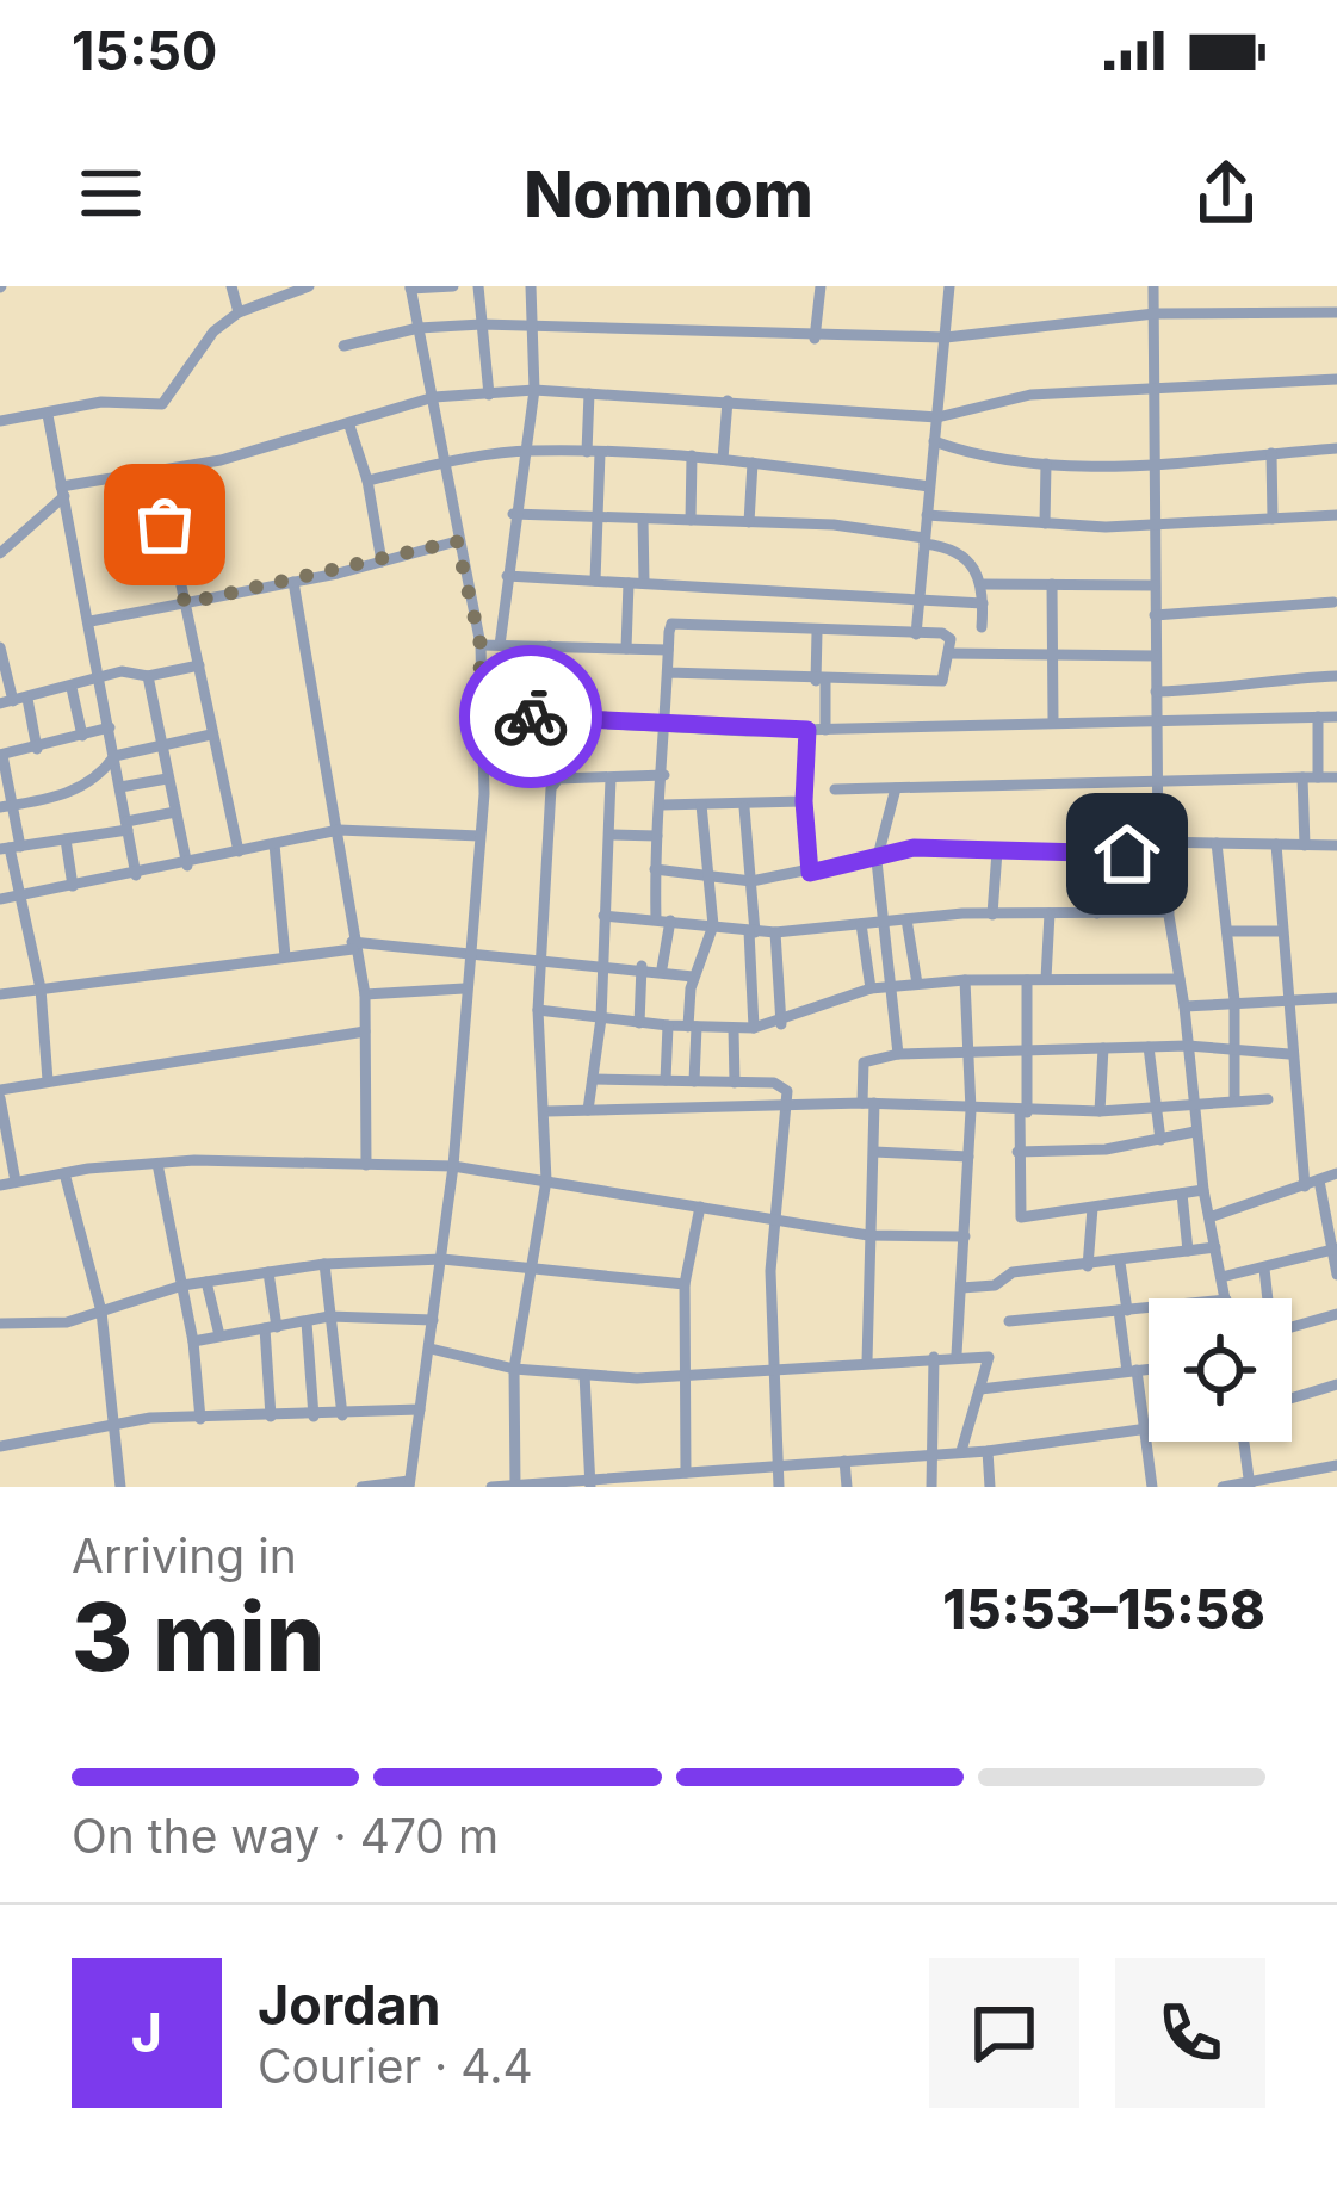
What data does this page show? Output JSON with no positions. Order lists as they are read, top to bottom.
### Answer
{
  "page": {
    "status": "15:50",
    "header": "Nomnom",
    "heading": ["3 min", "Arriving in", "15:53–15:58"],
    "panel": ["Jordan", "Courier · 4.4"],
    "bar": "On the way · 470 m",
    "round": "J"
  }
}
